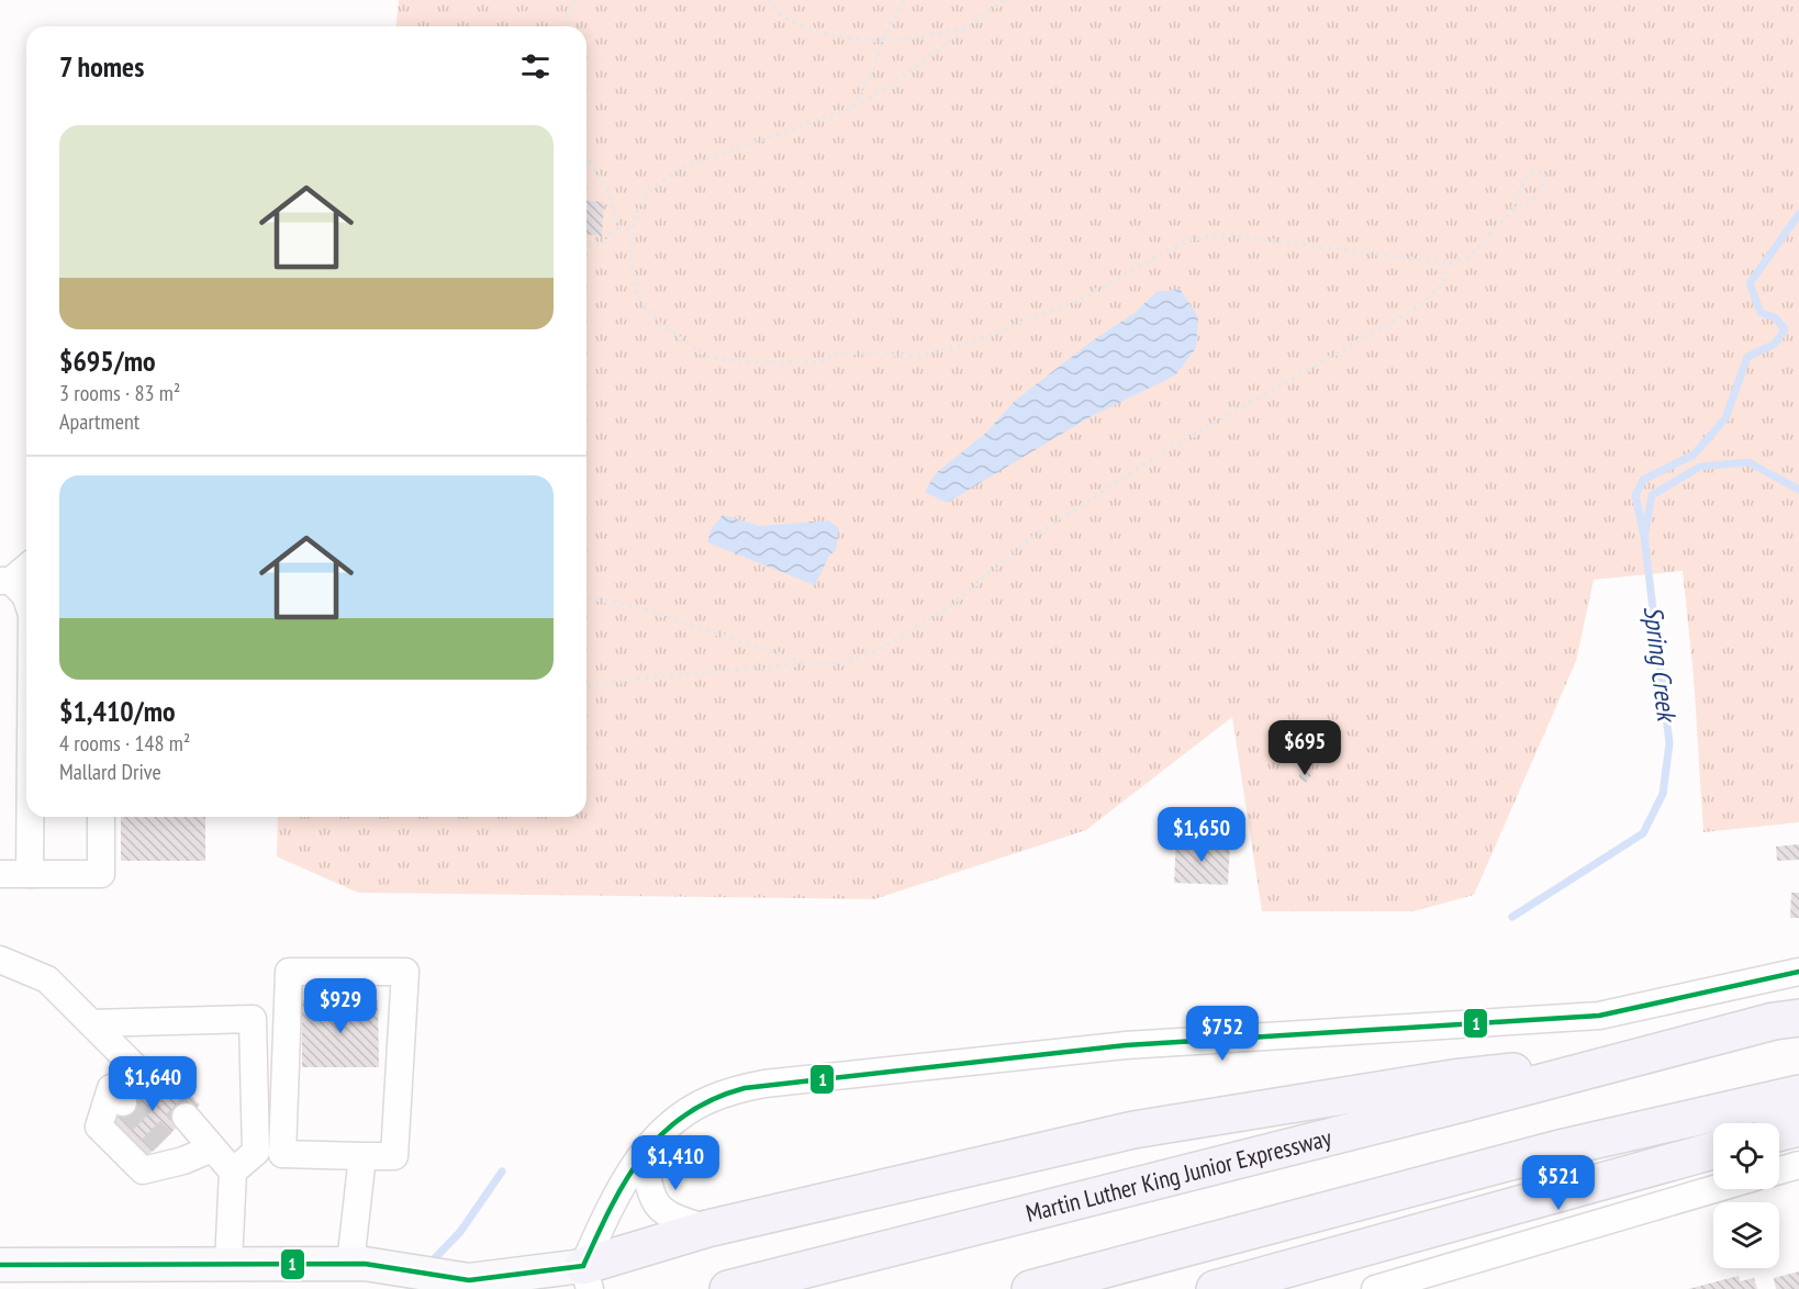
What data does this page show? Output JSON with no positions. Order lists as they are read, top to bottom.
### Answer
{
  "streets": {
    "highway": ["Martin Luther King Junior Expressway"]
  },
  "water": ["Spring Creek"],
  "lines": ["transit line 1"],
  "page": {
    "heading": "7 homes",
    "list": [
      {
        "name": "$695/mo",
        "note": "3 rooms · 83 m² · Apartment"
      },
      {
        "name": "$1,410/mo",
        "note": "4 rooms · 148 m² · Mallard Drive"
      }
    ],
    "price": [
      "$695",
      "$1,650",
      "$929",
      "$752",
      "$1,640",
      "$1,410",
      "$521"
    ]
  }
}
